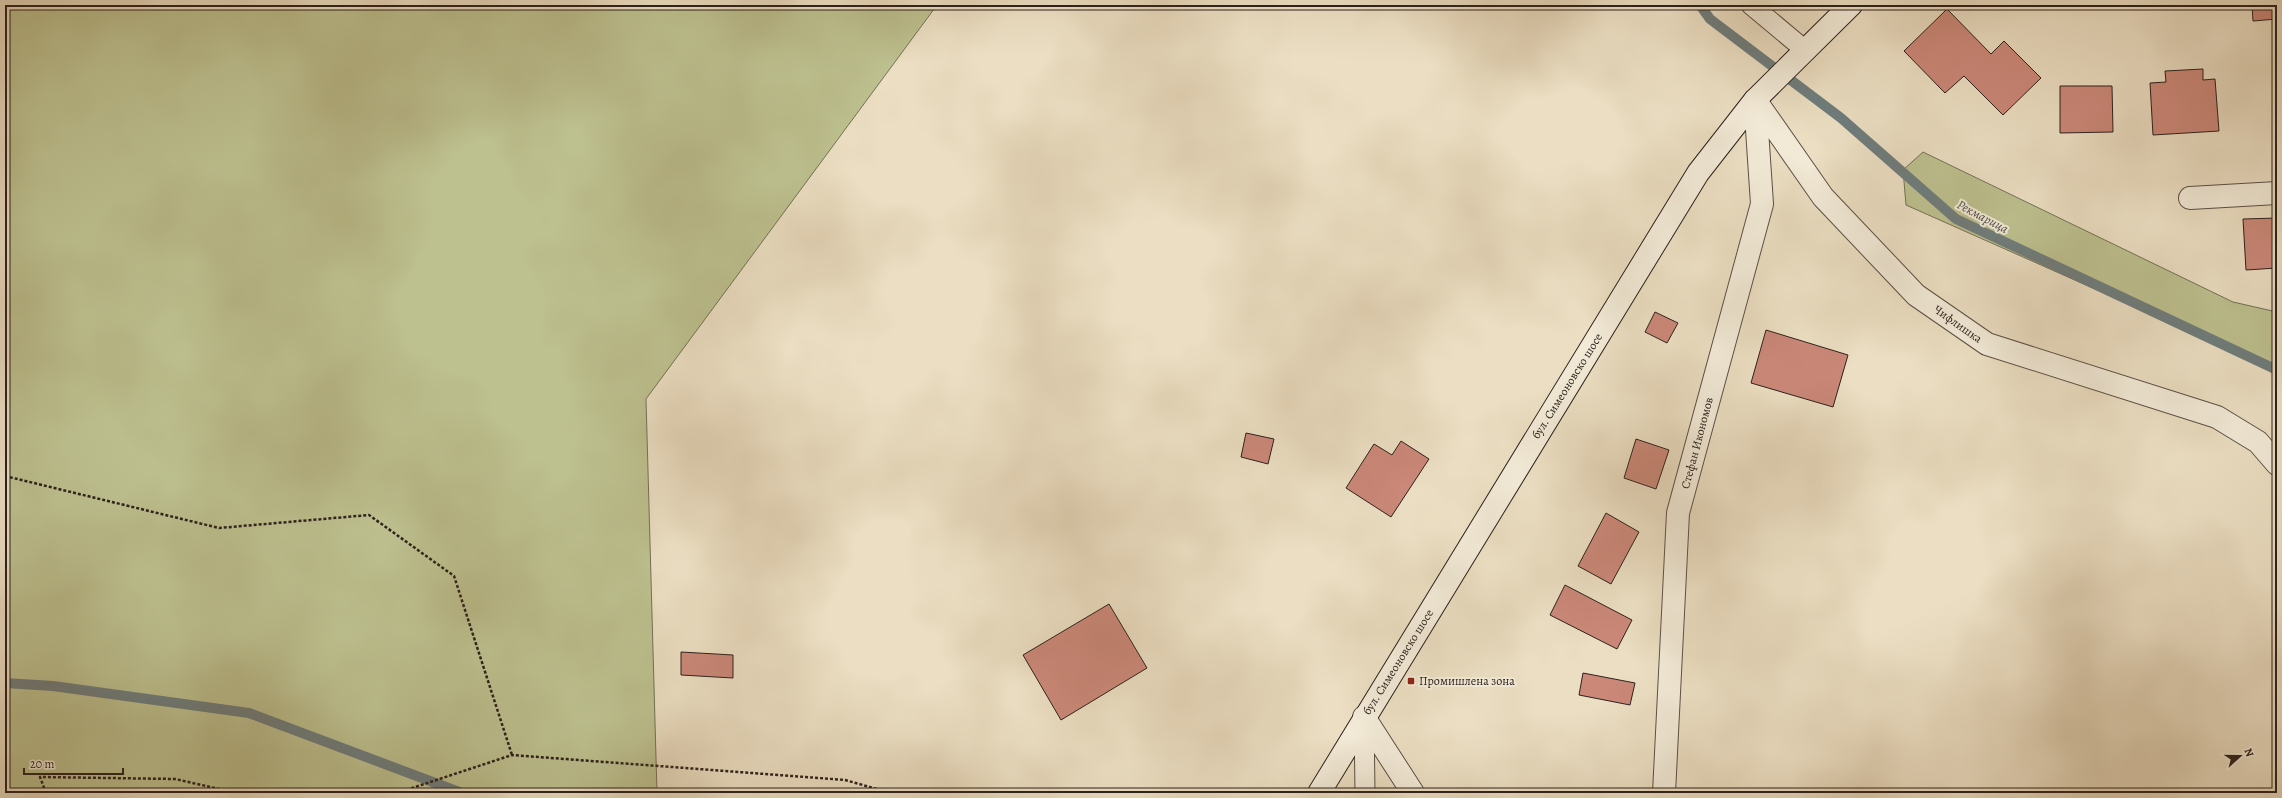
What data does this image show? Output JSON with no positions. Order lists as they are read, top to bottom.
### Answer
{
  "streets": {
    "street": ["Чифлишка", "бул. Симеоновско шосе", "Стефан Икономов"]
  },
  "crossings": [
    ["Чифлишка", "бул. Симеоновско шосе"],
    ["Чифлишка", "Стефан Икономов"],
    ["бул. Симеоновско шосе", "Стефан Икономов"]
  ],
  "water": ["Рекмарица"],
  "places": {
    "transit": ["Промишлена зона"]
  },
  "scale_bar": "20 m",
  "north": "right"
}
